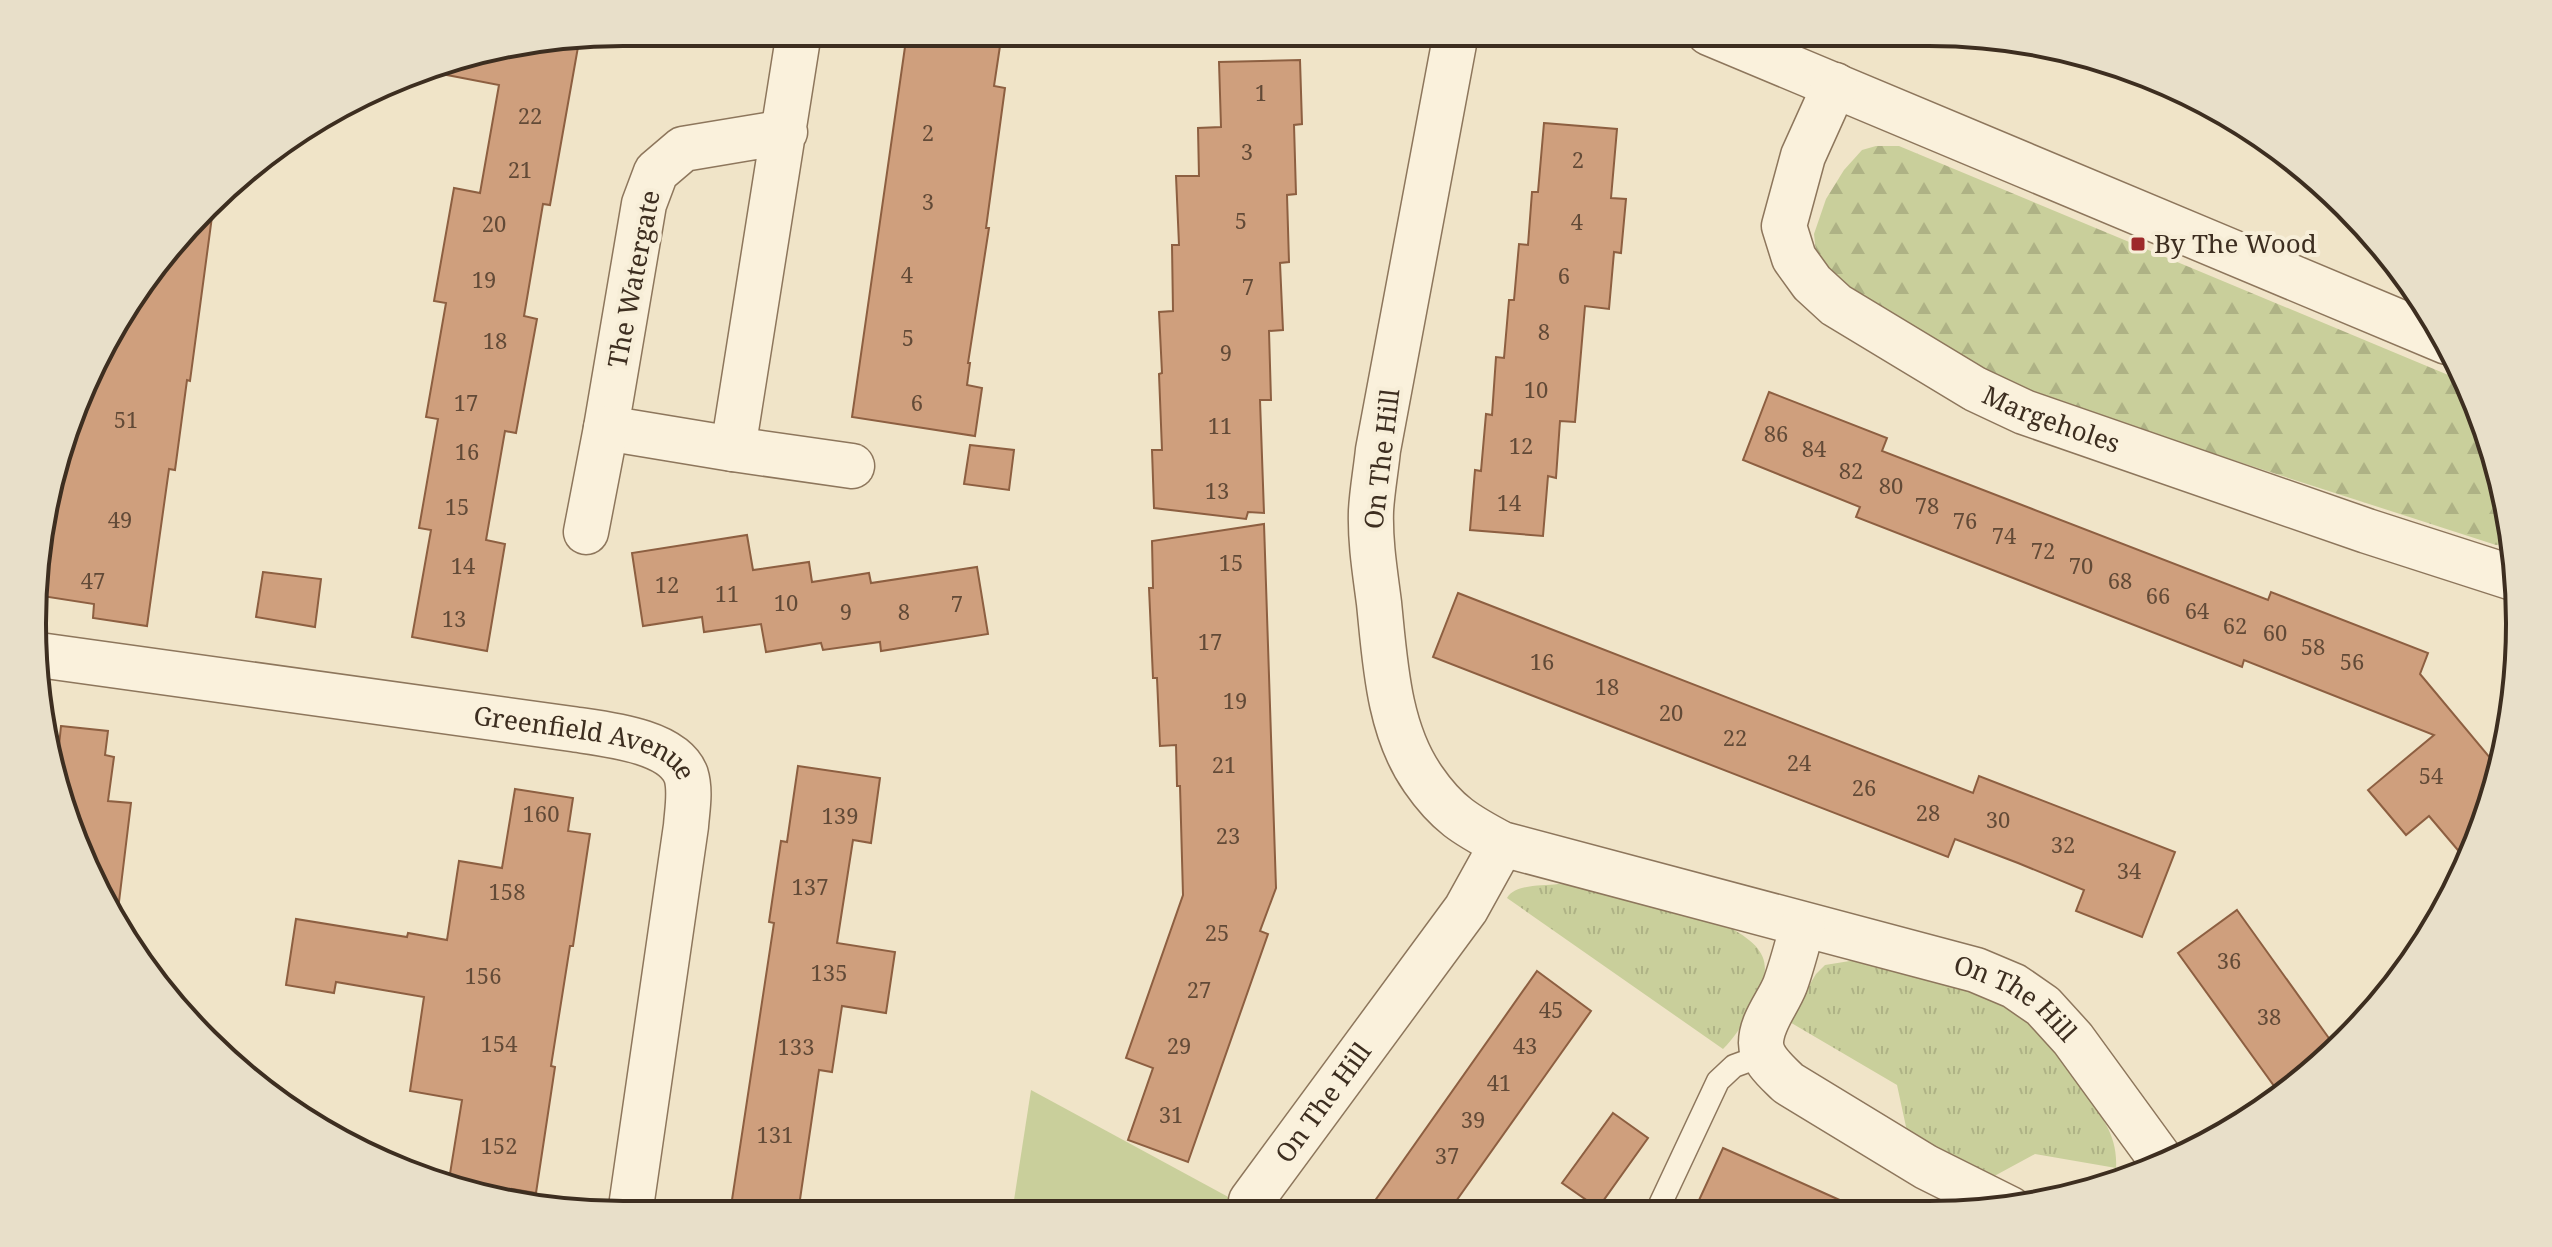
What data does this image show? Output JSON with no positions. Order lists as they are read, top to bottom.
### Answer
{
  "streets": {
    "street": [
      "The Watergate",
      "Margeholes",
      "On The Hill",
      "Greenfield Avenue"
    ]
  },
  "places": {
    "transit": ["By The Wood"]
  },
  "house_numbers": [
    "1",
    "22",
    "2",
    "3",
    "2",
    "21",
    "3",
    "5",
    "4",
    "20",
    "4",
    "6",
    "19",
    "7",
    "8",
    "5",
    "18",
    "9",
    "10",
    "17",
    "6",
    "51",
    "11",
    "86",
    "12",
    "84",
    "16",
    "82",
    "80",
    "13",
    "14",
    "78",
    "15",
    "49",
    "76",
    "74",
    "72",
    "15",
    "14",
    "70",
    "47",
    "68",
    "12",
    "11",
    "66",
    "10",
    "7",
    "64",
    "9",
    "8",
    "13",
    "62",
    "60",
    "17",
    "58",
    "16",
    "56",
    "18",
    "19",
    "20",
    "22",
    "24",
    "21",
    "54",
    "26",
    "28",
    "160",
    "139",
    "30",
    "23",
    "32",
    "34",
    "137",
    "158",
    "25",
    "36",
    "135",
    "156",
    "27",
    "45",
    "38",
    "154",
    "29",
    "43",
    "133",
    "41",
    "31",
    "39",
    "131",
    "152",
    "37"
  ]
}
